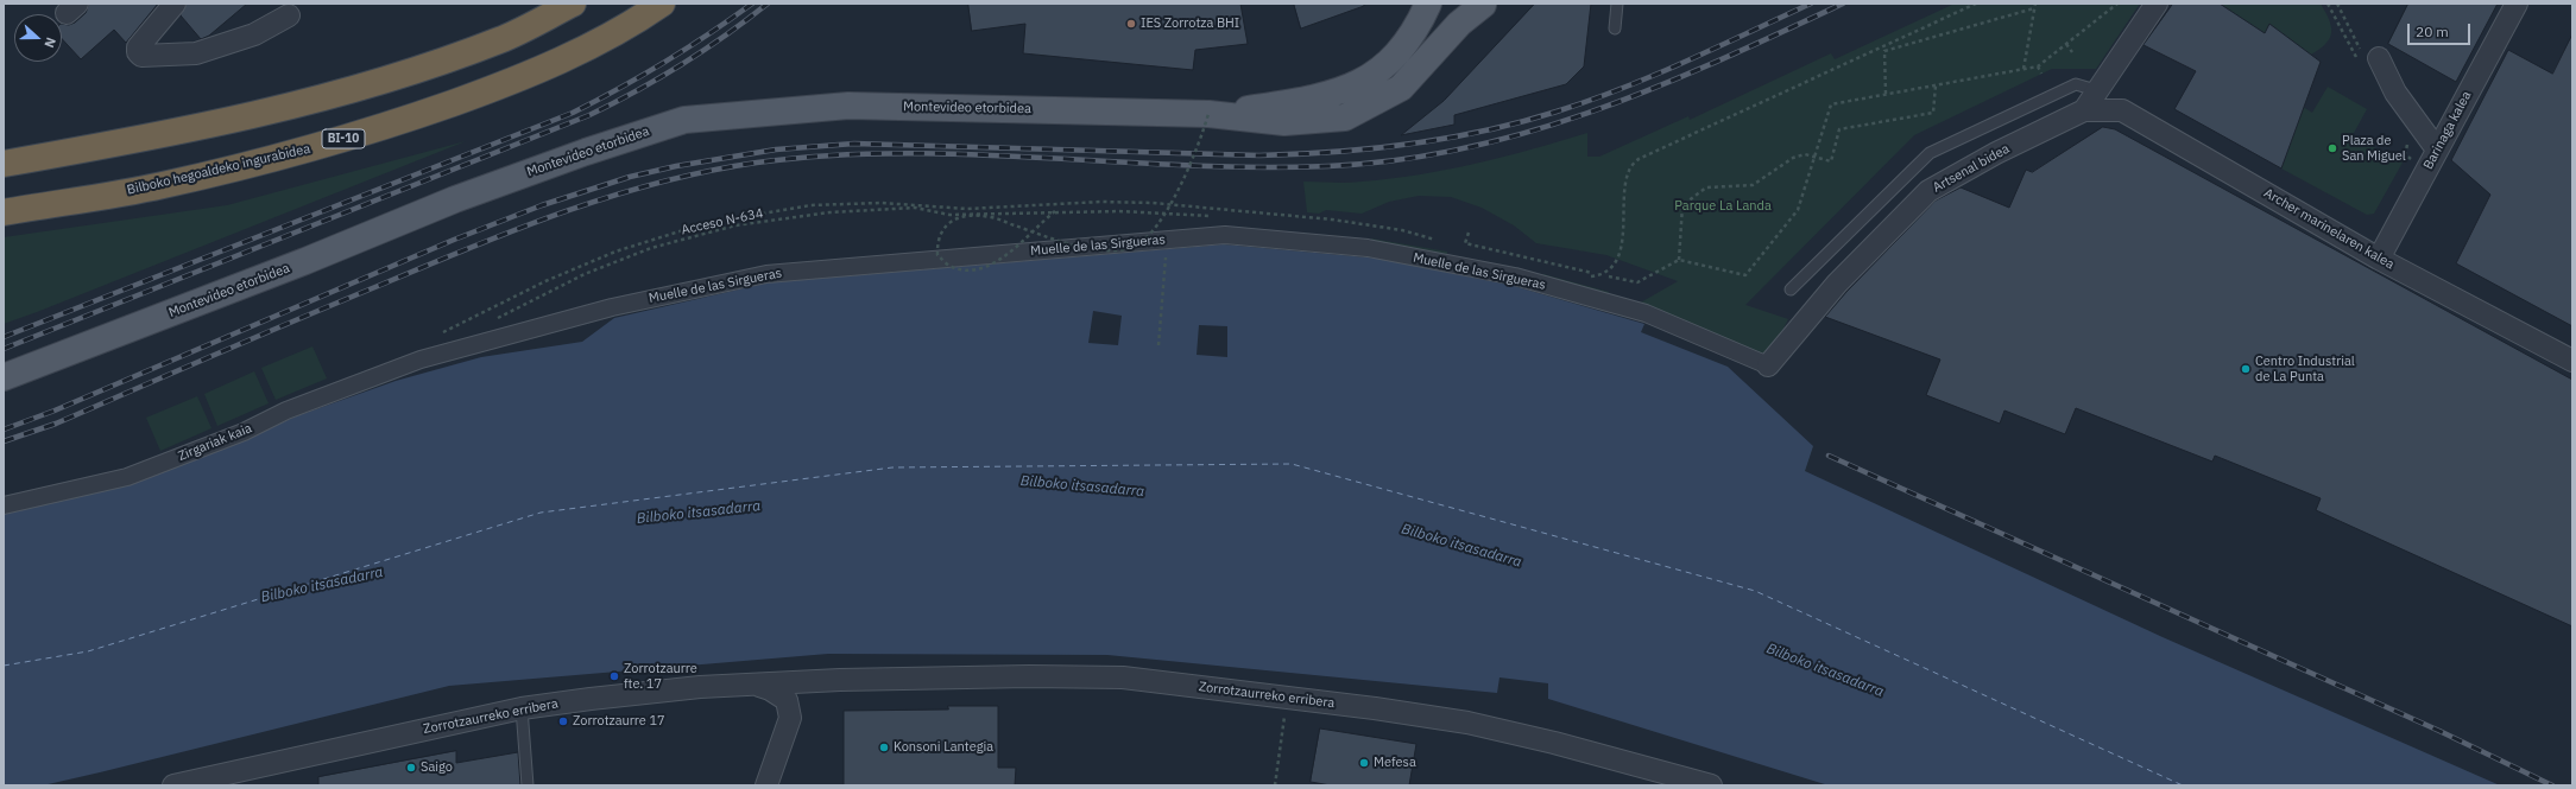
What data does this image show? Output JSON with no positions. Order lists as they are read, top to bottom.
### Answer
{
  "streets": {
    "highway": ["BI-10", "Bilboko hegoaldeko ingurabidea"],
    "main road": ["Montevideo etorbidea"],
    "street": [
      "Barinaga kalea",
      "Artsenal bidea",
      "Archer marinelaren kalea",
      "Muelle de las Sirgueras",
      "Zirgariak kaia",
      "Zorrotzaurreko erribera"
    ],
    "path": ["Acceso N-634"]
  },
  "crossings": [
    ["Montevideo etorbidea", "Acceso N-634"],
    ["Barinaga kalea", "Archer marinelaren kalea"],
    ["Artsenal bidea", "Archer marinelaren kalea"],
    ["Artsenal bidea", "Muelle de las Sirgueras"],
    ["Muelle de las Sirgueras", "Zirgariak kaia"]
  ],
  "water": ["Bilboko itsasadarra"],
  "parks": ["Parque La Landa"],
  "places": [
    "IES Zorrotza BHI",
    "Plaza de San Miguel",
    "Centro Industrial de La Punta",
    "Zorrotzaurre fte. 17",
    "Zorrotzaurre 17",
    "Konsoni Lantegia",
    "Mefesa",
    "Saigo"
  ],
  "scale_bar": "20 m",
  "north": "right"
}
